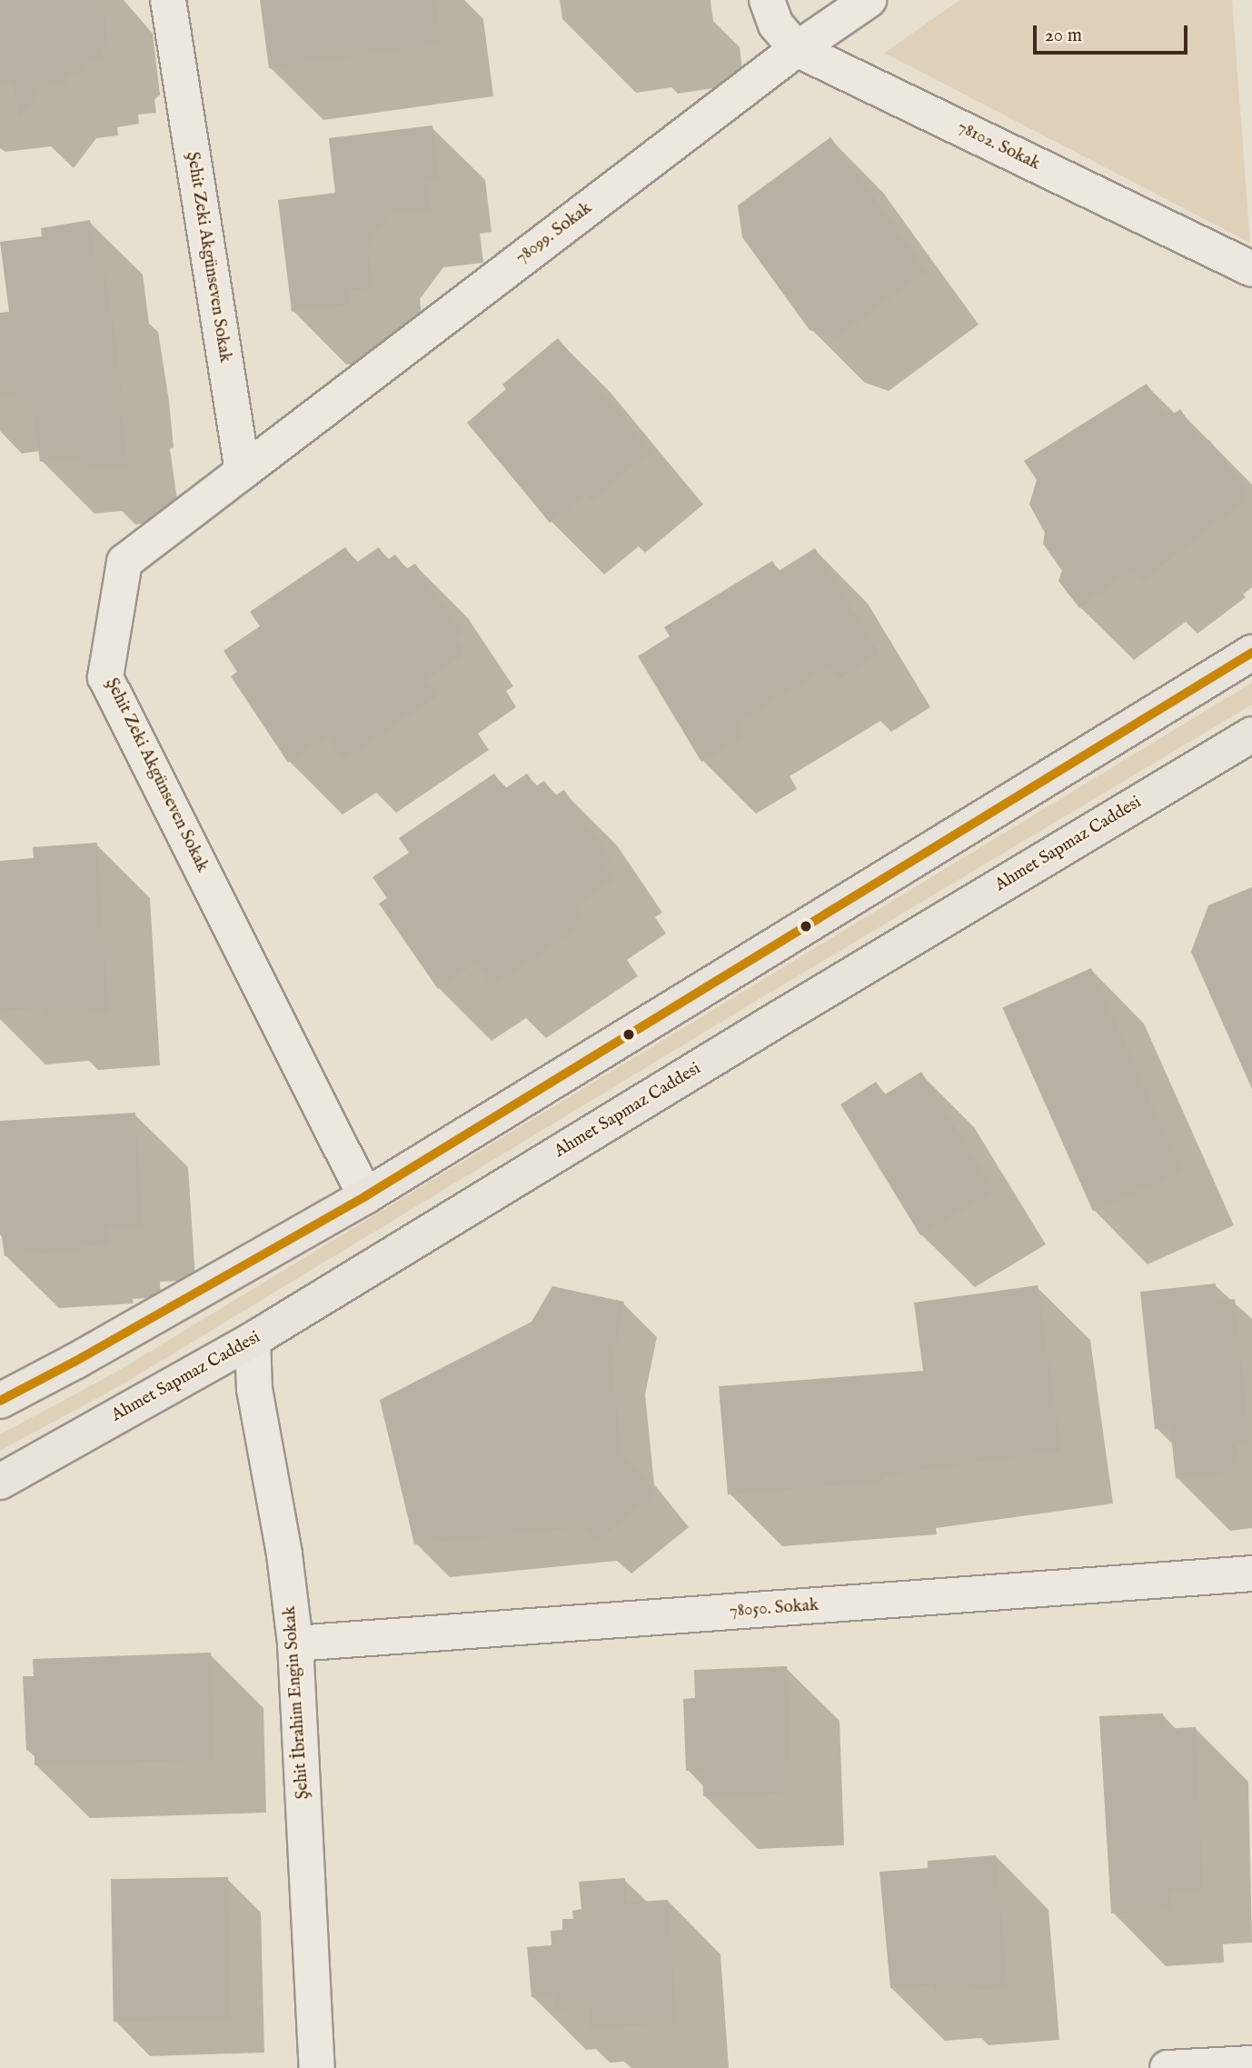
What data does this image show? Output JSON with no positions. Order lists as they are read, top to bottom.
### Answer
{
  "streets": {
    "main road": ["Ahmet Sapmaz Caddesi"],
    "street": [
      "78102. Sokak",
      "78099. Sokak",
      "Şehit Zeki Akgünseven Sokak",
      "78050. Sokak",
      "Şehit İbrahim Engin Sokak"
    ]
  },
  "crossings": [
    ["78102. Sokak", "78099. Sokak"],
    ["78099. Sokak", "Şehit Zeki Akgünseven Sokak"],
    ["Ahmet Sapmaz Caddesi", "Şehit İbrahim Engin Sokak"],
    ["78050. Sokak", "Şehit İbrahim Engin Sokak"]
  ],
  "scale_bar": "20 m"
}
